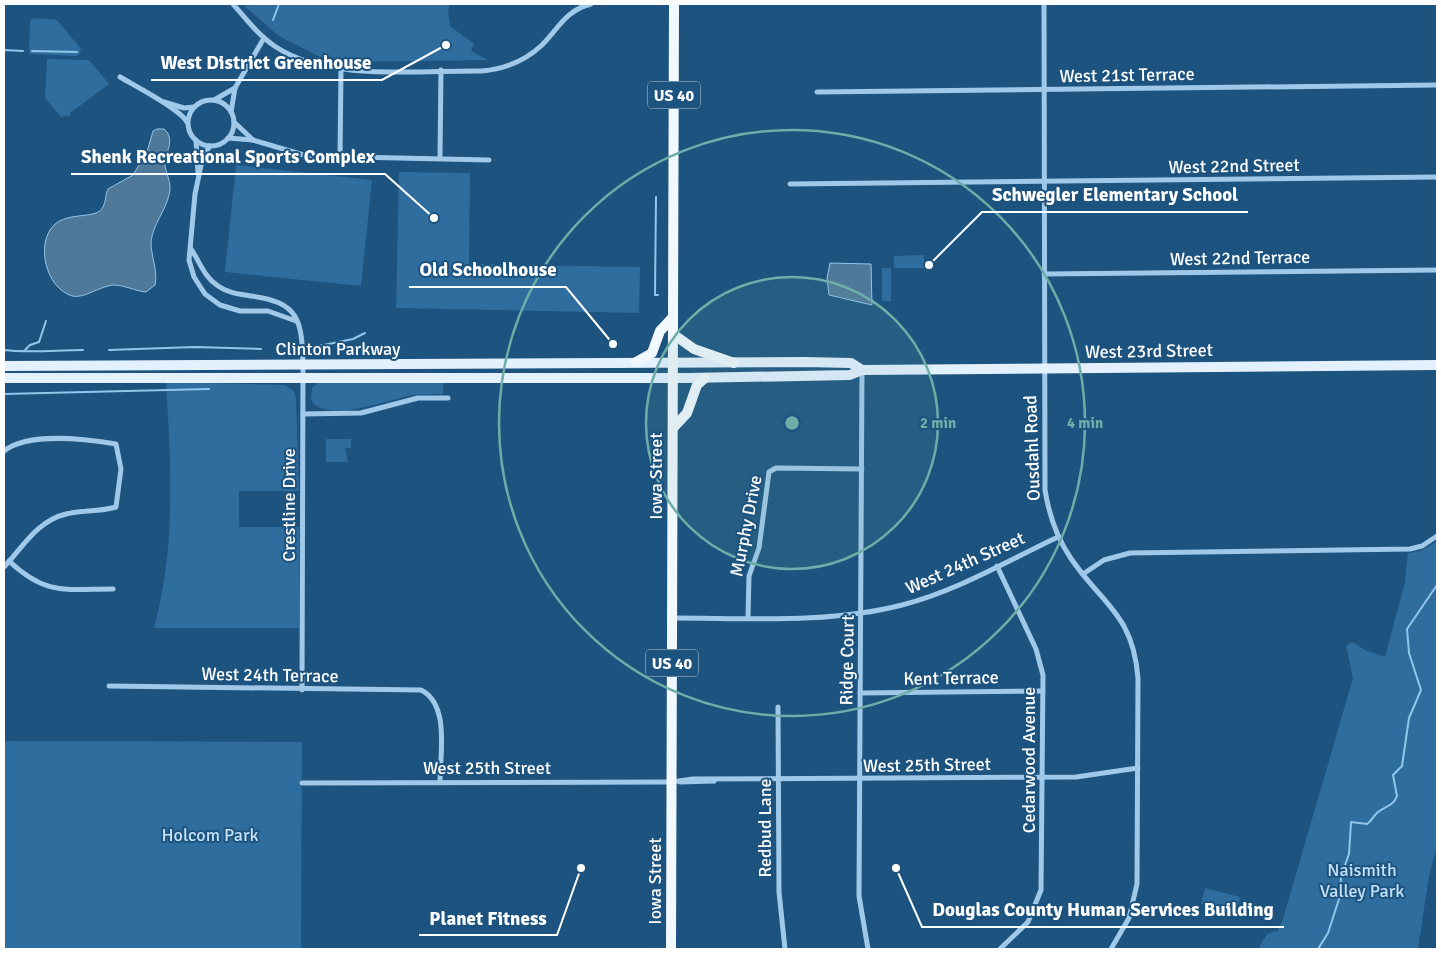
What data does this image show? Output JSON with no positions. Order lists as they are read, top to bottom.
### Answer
{
  "streets": {
    "highway": ["US 40", "Iowa Street"],
    "main road": ["Clinton Parkway", "West 23rd Street"],
    "street": [
      "West 21st Terrace",
      "West 22nd Street",
      "West 22nd Terrace",
      "Ousdahl Road",
      "Crestline Drive",
      "Murphy Drive",
      "West 24th Street",
      "Ridge Court",
      "West 24th Terrace",
      "Kent Terrace",
      "Cedarwood Avenue",
      "West 25th Street",
      "Redbud Lane"
    ]
  },
  "crossings": [
    ["West 21st Terrace", "Ousdahl Road"],
    ["West 22nd Street", "Ousdahl Road"],
    ["West 22nd Terrace", "Ousdahl Road"],
    ["Clinton Parkway", "West 23rd Street"],
    ["Clinton Parkway", "Iowa Street"],
    ["Clinton Parkway", "Crestline Drive"],
    ["West 23rd Street", "Ousdahl Road"],
    ["West 23rd Street", "Iowa Street"],
    ["West 23rd Street", "Ridge Court"],
    ["Ousdahl Road", "West 24th Street"],
    ["Ousdahl Road", "West 25th Street"],
    ["Iowa Street", "West 24th Street"],
    ["Iowa Street", "West 25th Street"],
    ["Crestline Drive", "West 24th Terrace"],
    ["Murphy Drive", "West 24th Street"],
    ["Murphy Drive", "Ridge Court"],
    ["West 24th Street", "Ridge Court"],
    ["West 24th Street", "Cedarwood Avenue"],
    ["Ridge Court", "Kent Terrace"],
    ["Ridge Court", "West 25th Street"],
    ["West 24th Terrace", "West 25th Street"],
    ["Kent Terrace", "Cedarwood Avenue"],
    ["Cedarwood Avenue", "West 25th Street"],
    ["West 25th Street", "Redbud Lane"]
  ],
  "parks": ["Holcom Park", "Naismith Valley Park"],
  "places": [
    "West District Greenhouse",
    "Shenk Recreational Sports Complex",
    "Schwegler Elementary School",
    "Old Schoolhouse",
    "Planet Fitness",
    "Douglas County Human Services Building"
  ],
  "rings": ["2 min", "4 min"]
}
